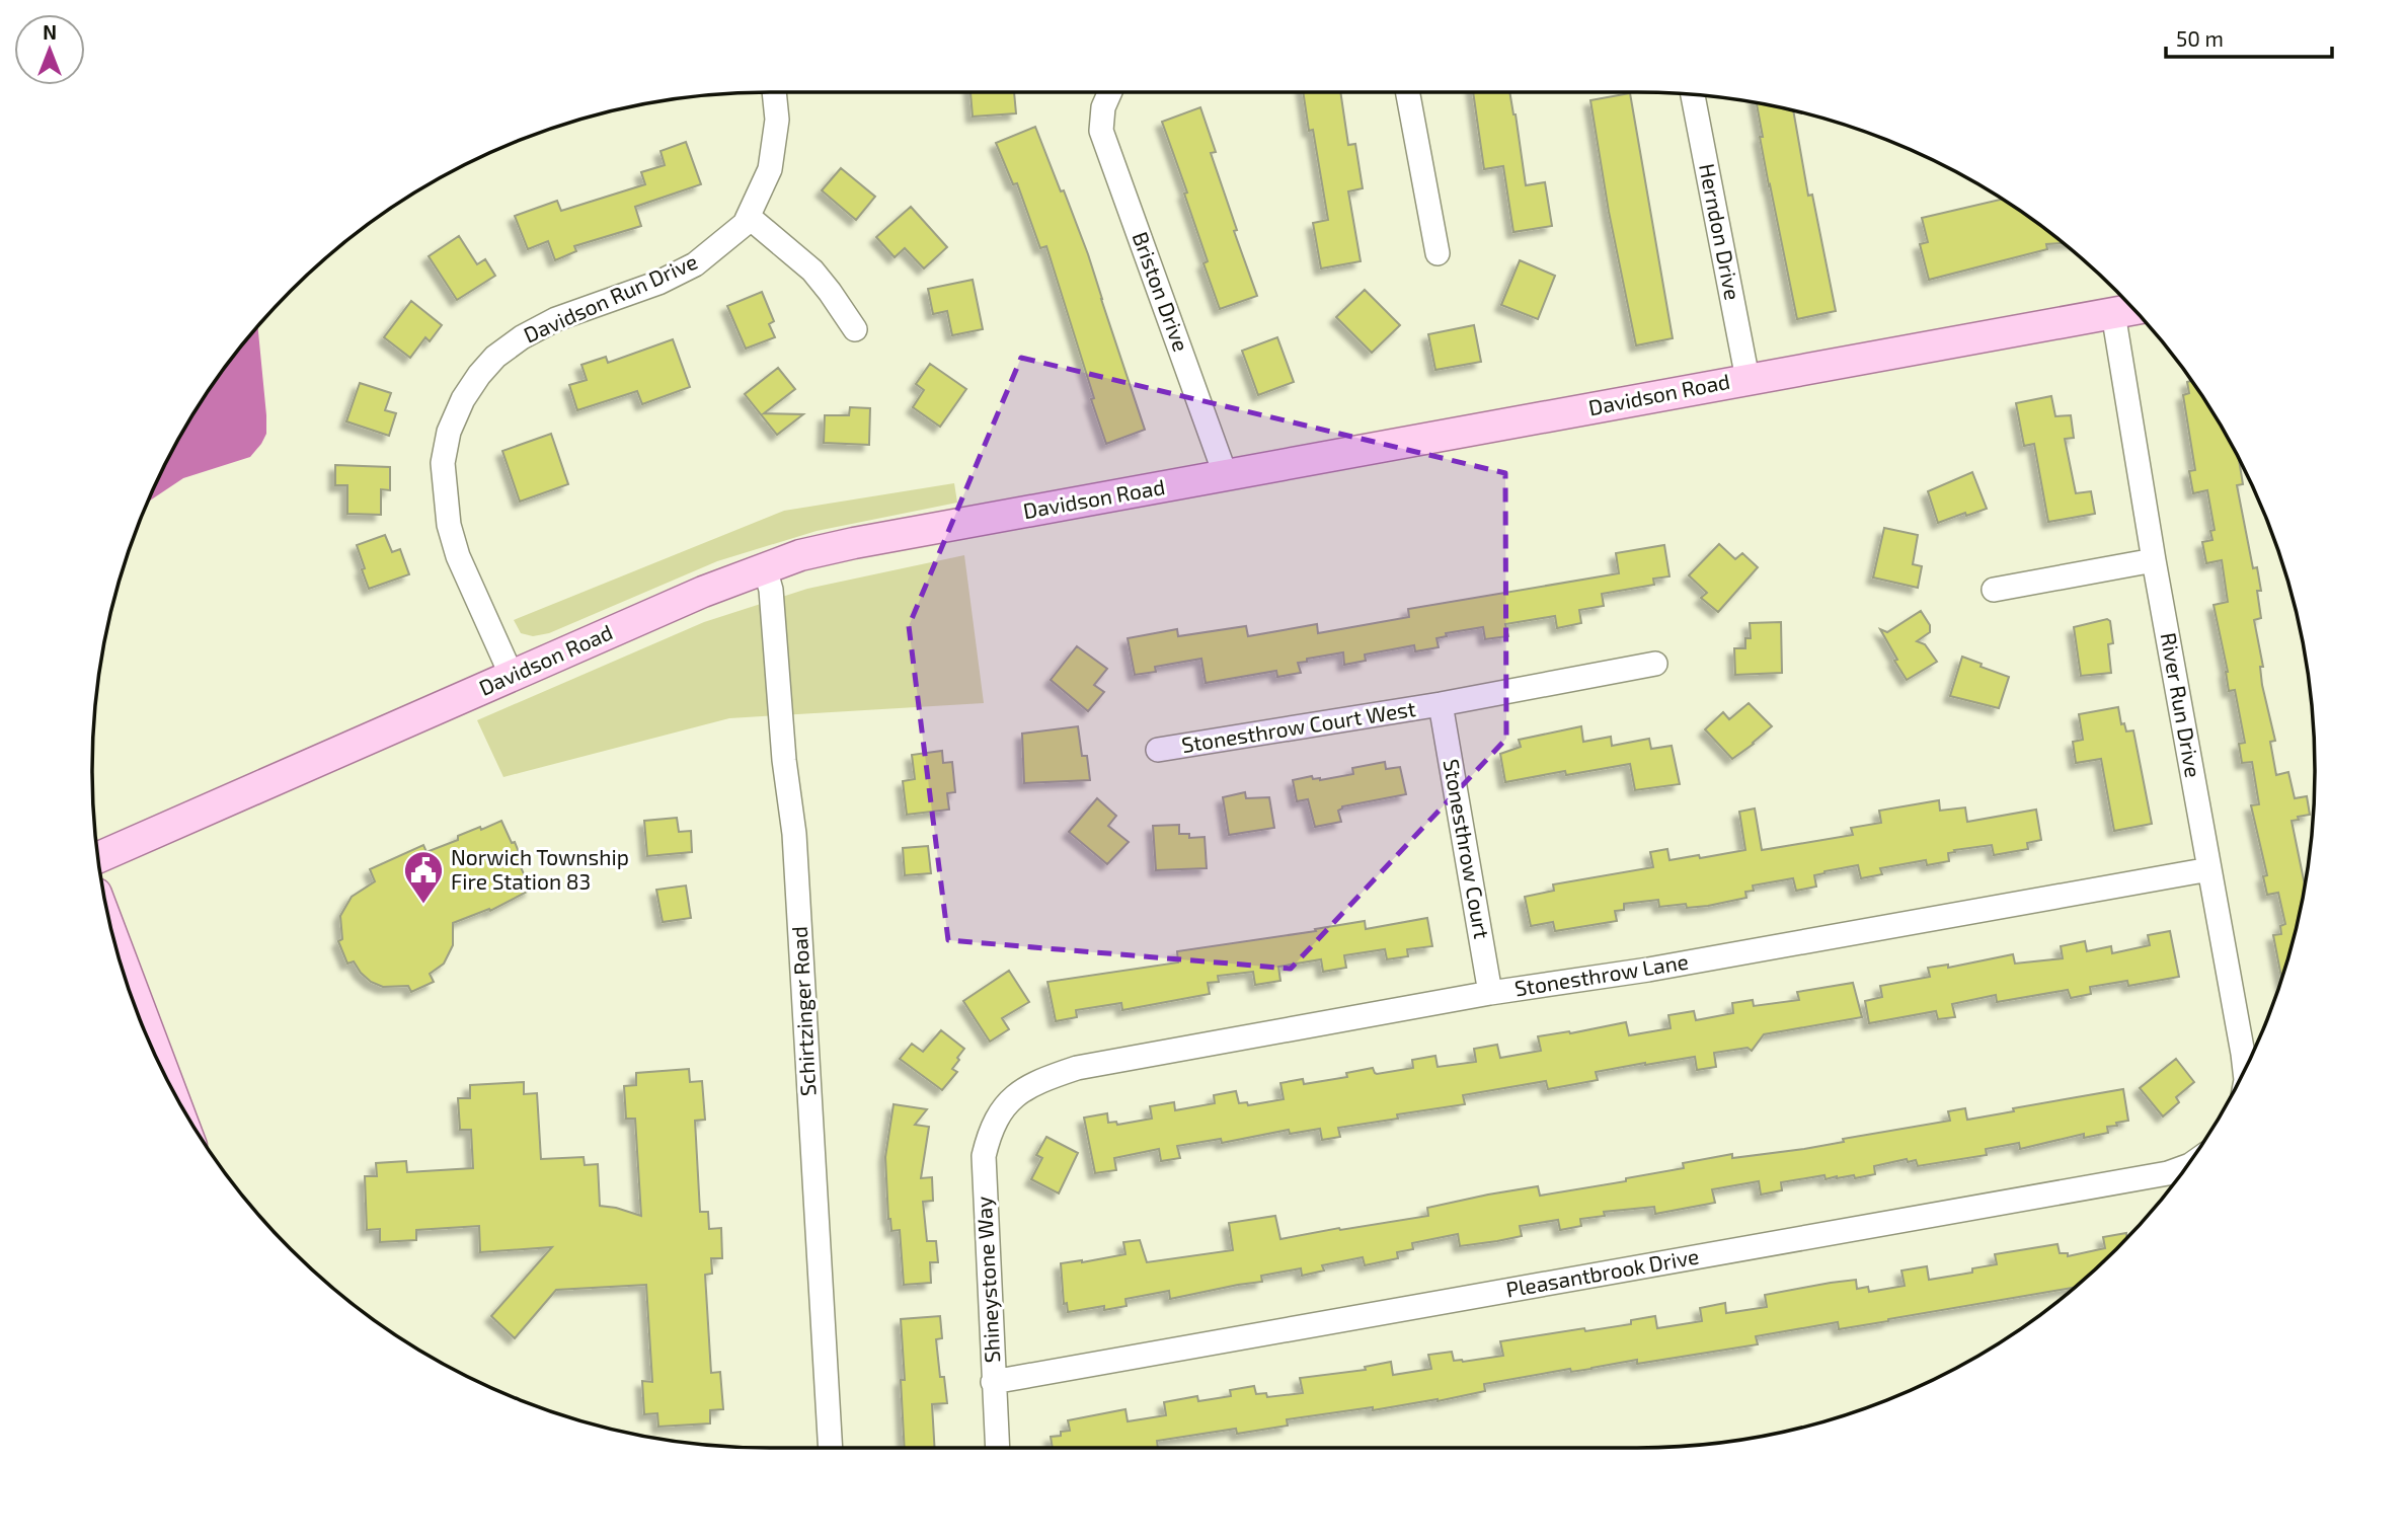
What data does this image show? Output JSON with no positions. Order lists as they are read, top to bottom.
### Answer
{
  "streets": {
    "main road": ["Davidson Road"],
    "street": [
      "Herndon Drive",
      "Briston Drive",
      "Davidson Run Drive",
      "River Run Drive",
      "Stonesthrow Court West",
      "Stonesthrow Court",
      "Stonesthrow Lane",
      "Schirtzinger Road",
      "Pleasantbrook Drive",
      "Shineystone Way"
    ]
  },
  "crossings": [
    ["Herndon Drive", "Davidson Road"],
    ["Briston Drive", "Davidson Road"],
    ["Davidson Run Drive", "Davidson Road"],
    ["Davidson Road", "River Run Drive"],
    ["Davidson Road", "Schirtzinger Road"],
    ["River Run Drive", "Stonesthrow Lane"],
    ["Stonesthrow Court West", "Stonesthrow Court"],
    ["Stonesthrow Court", "Stonesthrow Lane"],
    ["Stonesthrow Lane", "Shineystone Way"],
    ["Pleasantbrook Drive", "Shineystone Way"]
  ],
  "places": {
    "public building": ["Norwich Township Fire Station 83"]
  },
  "scale_bar": "50 m",
  "north": "top"
}
